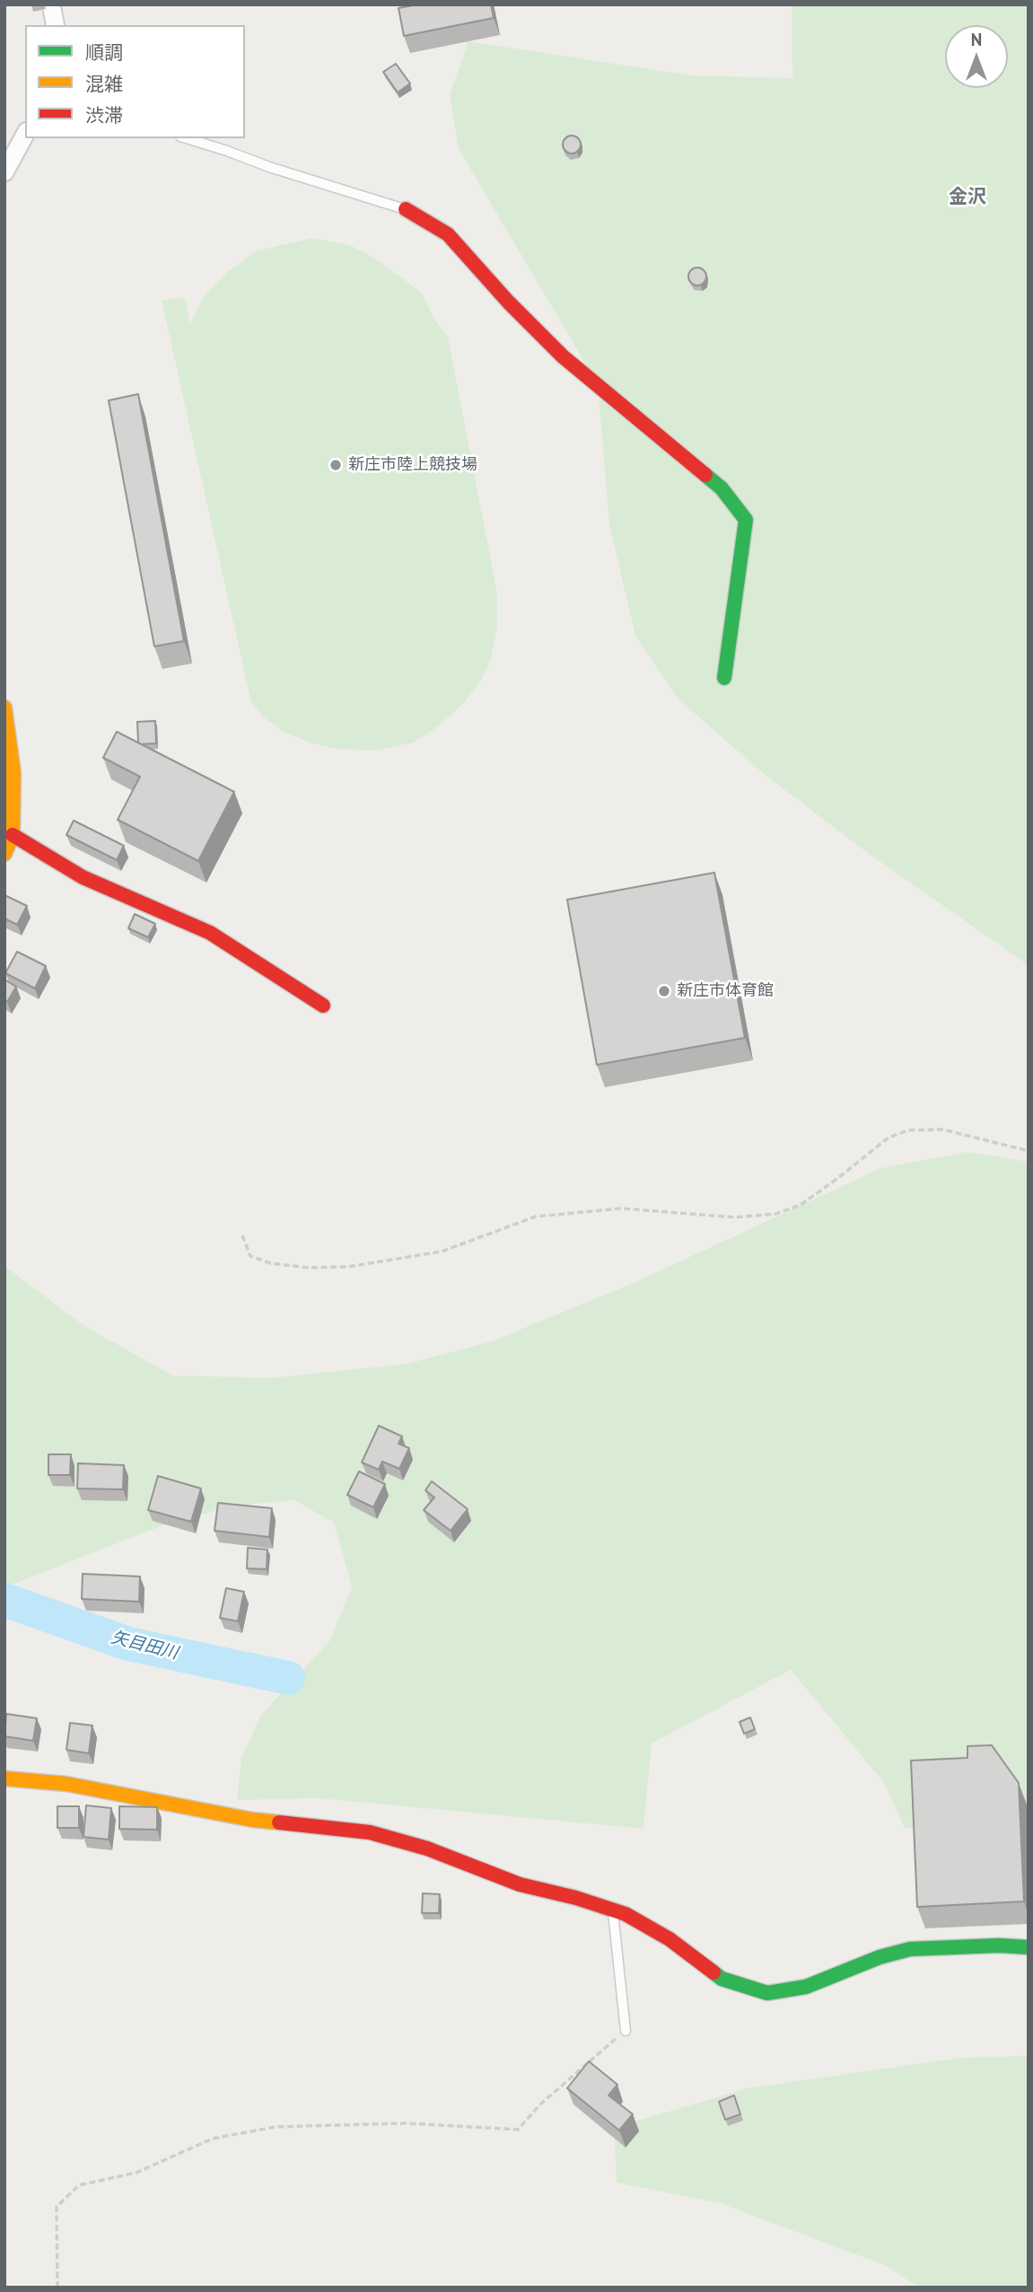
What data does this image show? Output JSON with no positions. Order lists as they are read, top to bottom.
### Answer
{
  "districts": ["金沢"],
  "water": ["矢目田川"],
  "places": ["新庄市陸上競技場", "新庄市体育館"],
  "legend": ["順調", "混雑", "渋滞"],
  "north": "top"
}
